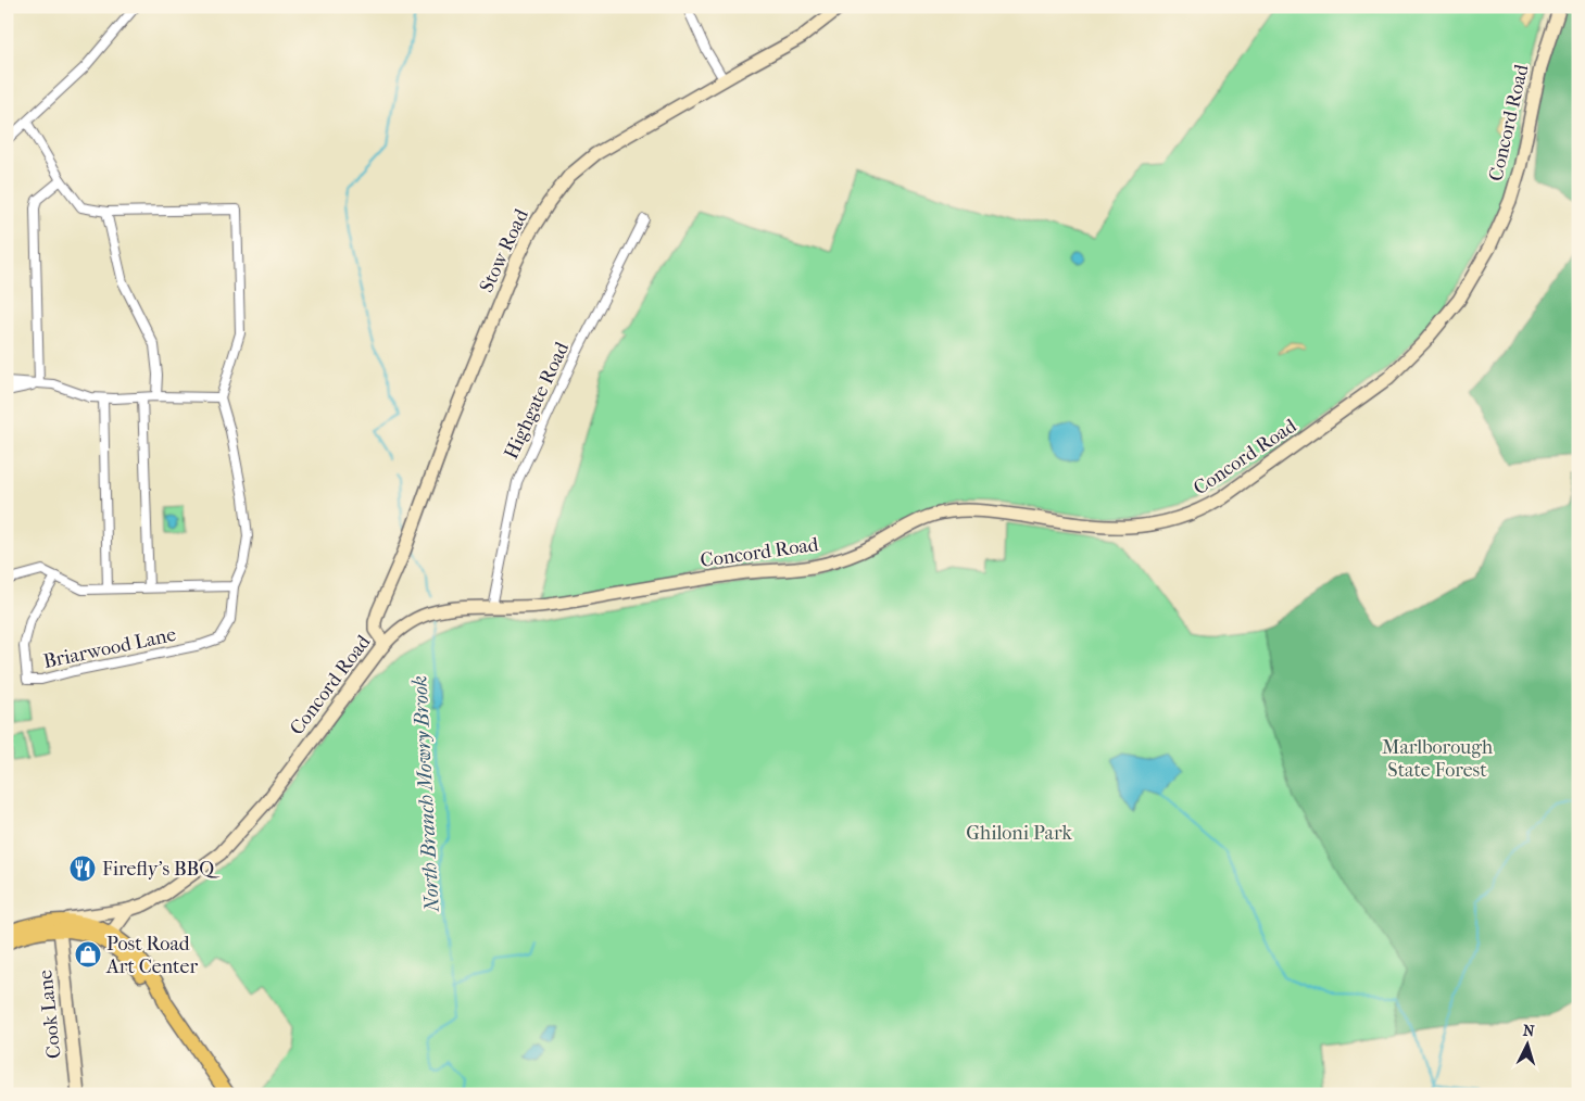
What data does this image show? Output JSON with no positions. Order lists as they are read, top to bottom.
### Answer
{
  "streets": {
    "street": [
      "Concord Road",
      "Stow Road",
      "Highgate Road",
      "Briarwood Lane",
      "Cook Lane"
    ]
  },
  "crossings": [
    ["Concord Road", "Stow Road"],
    ["Concord Road", "Highgate Road"],
    ["Concord Road", "Cook Lane"]
  ],
  "water": ["North Branch Mowry Brook"],
  "parks": ["Marlborough State Forest", "Ghiloni Park"],
  "places": {
    "restaurant": ["Firefly's BBQ"],
    "shop": ["Post Road Art Center"]
  },
  "north": "top"
}
